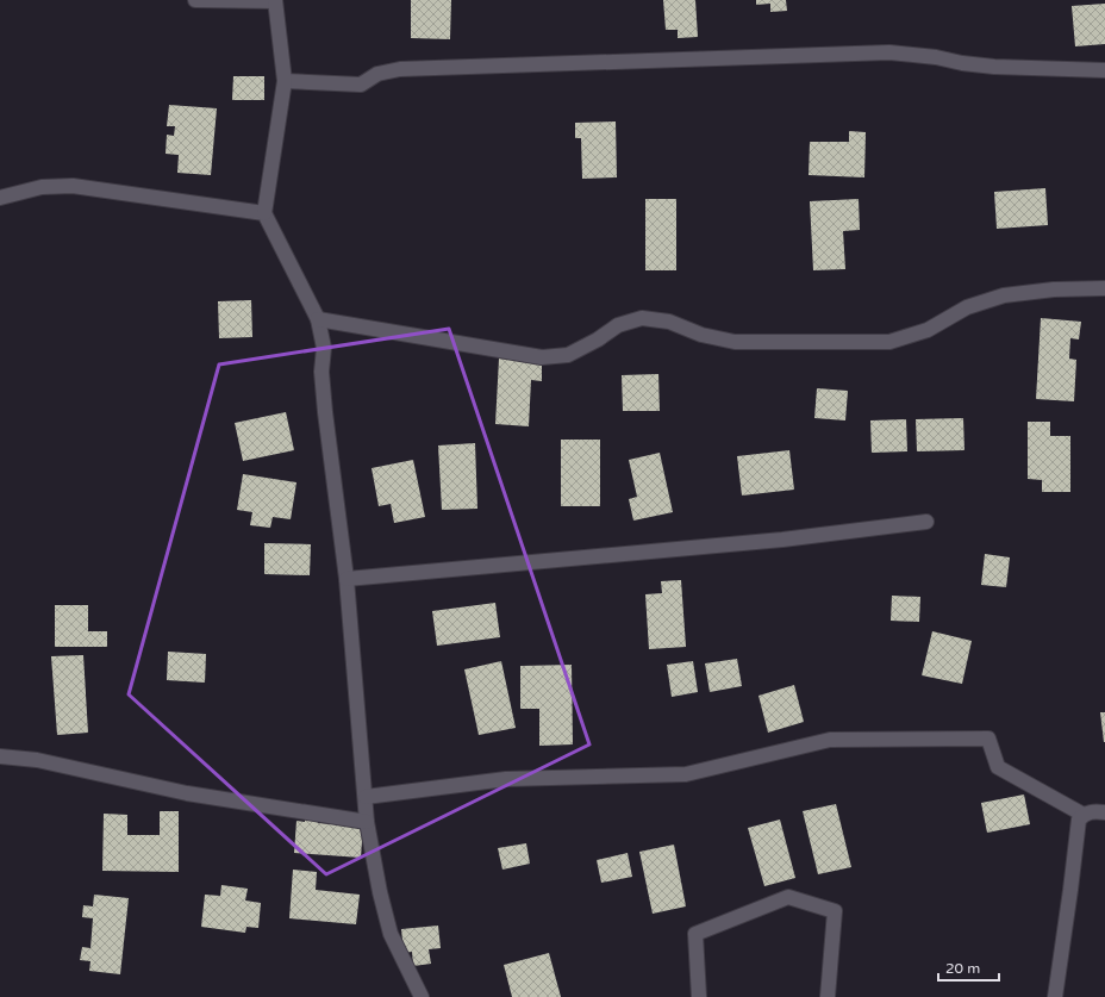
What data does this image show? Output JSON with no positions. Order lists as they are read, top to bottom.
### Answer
{
  "scale_bar": "20 m"
}
